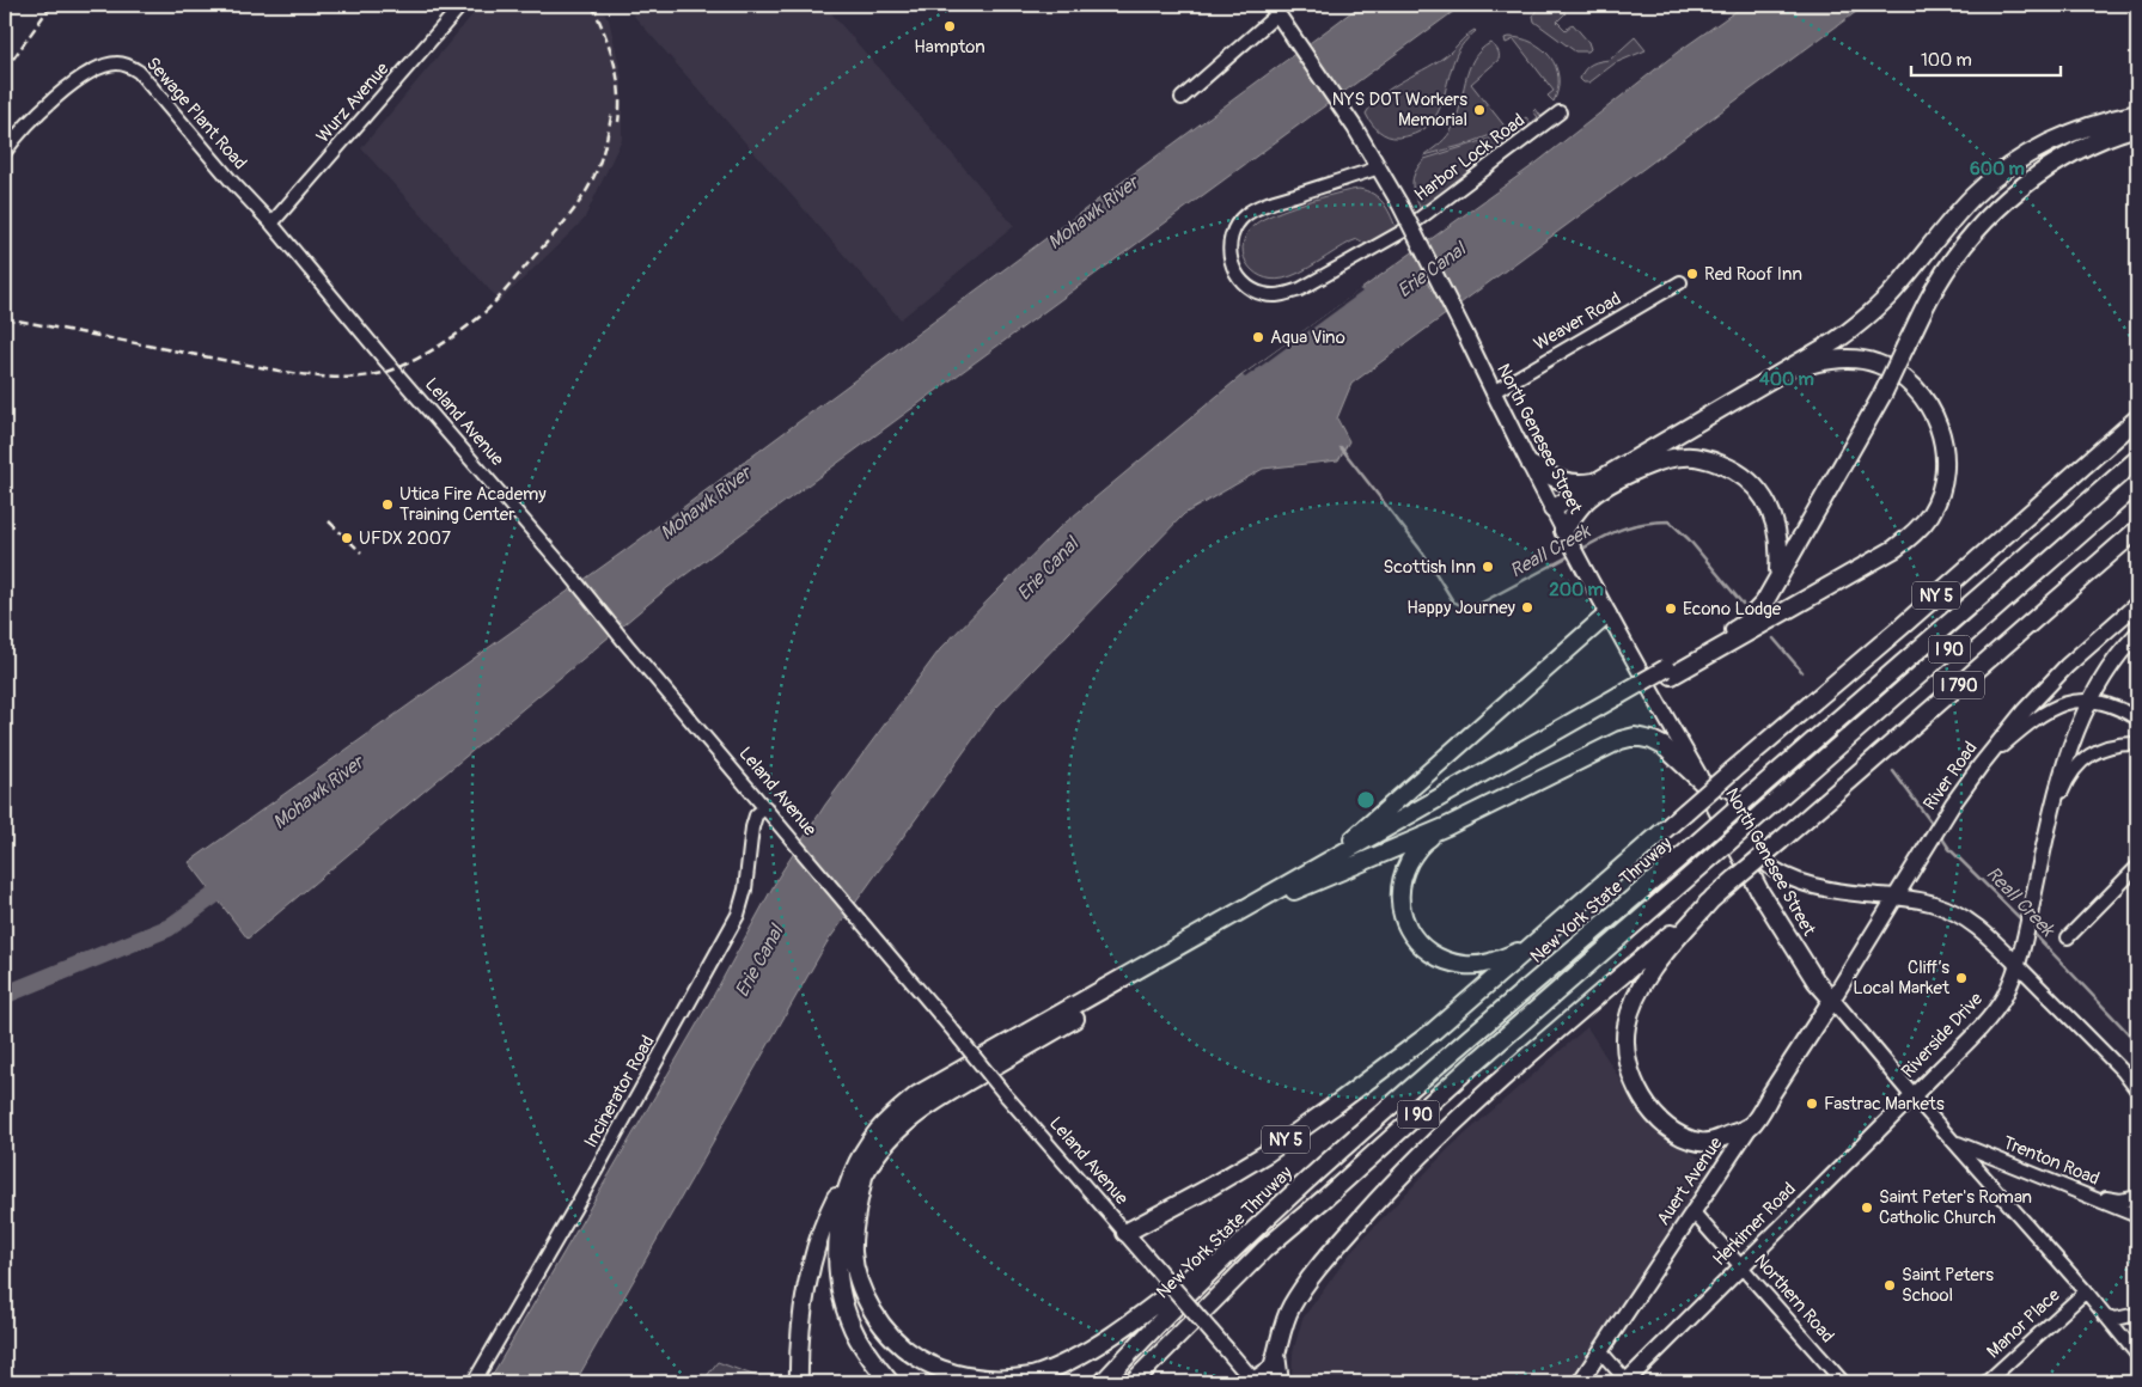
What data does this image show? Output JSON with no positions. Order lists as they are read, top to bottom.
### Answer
{
  "streets": {
    "highway": [
      "North Genesee Street",
      "NY 5",
      "I 90",
      "I 790",
      "New York State Thruway",
      "Auert Avenue"
    ],
    "main road": [
      "Leland Avenue",
      "River Road",
      "Riverside Drive",
      "Herkimer Road"
    ],
    "street": [
      "Wurz Avenue",
      "Sewage Plant Road",
      "Harbor Lock Road",
      "Weaver Road",
      "Incinerator Road",
      "Trenton Road",
      "Northern Road",
      "Manor Place"
    ]
  },
  "crossings": [
    ["Wurz Avenue", "Sewage Plant Road"],
    ["Wurz Avenue", "Leland Avenue"],
    ["Sewage Plant Road", "Leland Avenue"],
    ["Harbor Lock Road", "North Genesee Street"],
    ["Weaver Road", "North Genesee Street"],
    ["Leland Avenue", "NY 5"],
    ["Leland Avenue", "Incinerator Road"],
    ["North Genesee Street", "River Road"],
    ["North Genesee Street", "Riverside Drive"],
    ["North Genesee Street", "Auert Avenue"],
    ["North Genesee Street", "Herkimer Road"],
    ["River Road", "Auert Avenue"],
    ["Riverside Drive", "Herkimer Road"],
    ["Auert Avenue", "Northern Road"],
    ["Herkimer Road", "Northern Road"]
  ],
  "water": ["Mohawk River", "Erie Canal", "Reall Creek"],
  "places": [
    "Hampton",
    "NYS DOT Workers Memorial",
    "Red Roof Inn",
    "Aqua Vino",
    "Utica Fire Academy Training Center",
    "UFDX 2007",
    "Scottish Inn",
    "Happy Journey",
    "Econo Lodge",
    "Cliff’s Local Market",
    "Fastrac Markets",
    "Saint Peter's Roman Catholic Church",
    "Saint Peters School"
  ],
  "scale_bar": "100 m",
  "rings": ["600 m", "400 m", "200 m"]
}
